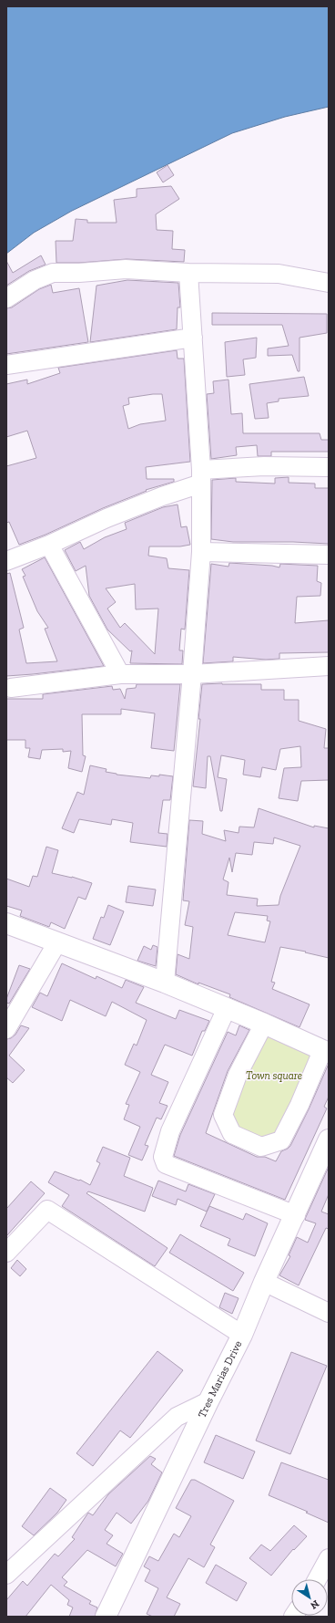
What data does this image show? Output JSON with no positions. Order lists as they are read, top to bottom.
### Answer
{
  "streets": {
    "main road": ["Tres Marias Drive"]
  },
  "parks": ["Town square"],
  "north": "bottom right"
}
